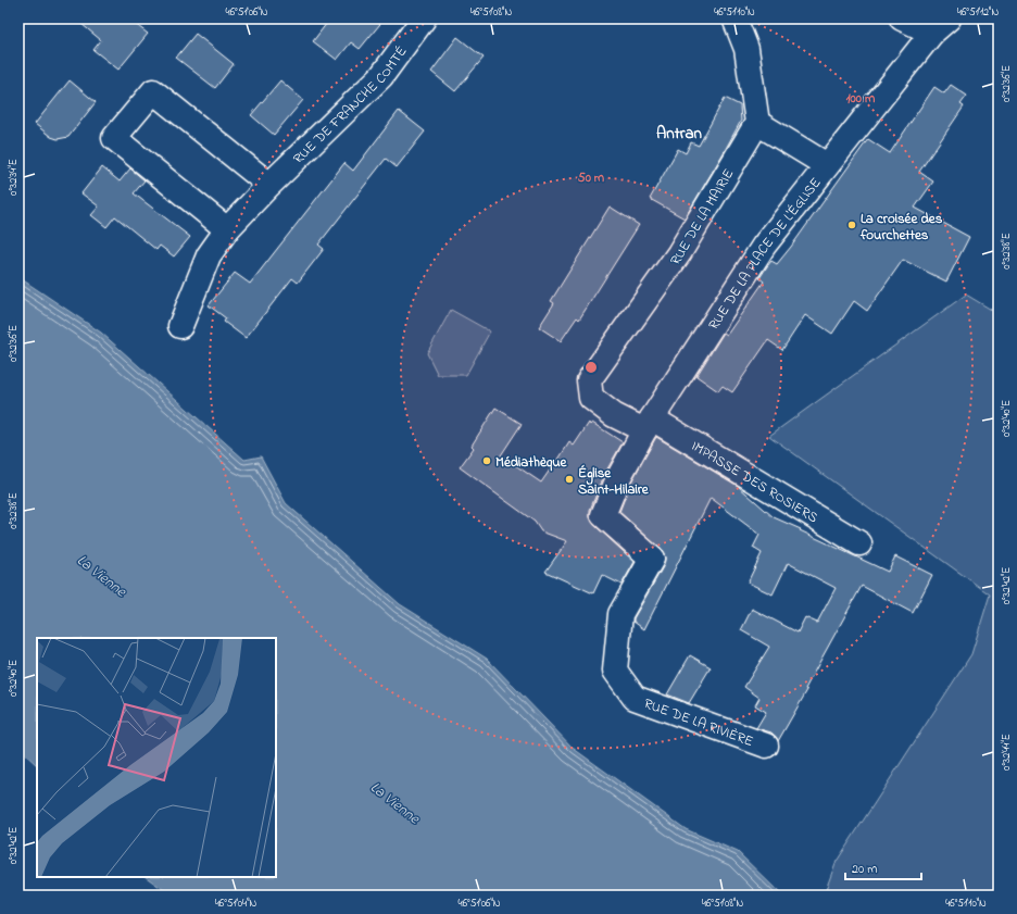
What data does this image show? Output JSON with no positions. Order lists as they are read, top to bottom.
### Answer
{
  "streets": {
    "street": [
      "RUE DE FRANCHE COMTÉ",
      "RUE DE LA MAIRIE",
      "RUE DE LA PLACE DE L'ÉGLISE",
      "IMPASSE DES ROSIERS",
      "RUE DE LA RIVIÈRE"
    ]
  },
  "crossings": [
    ["RUE DE LA MAIRIE", "RUE DE LA PLACE DE L'ÉGLISE"],
    ["RUE DE LA MAIRIE", "IMPASSE DES ROSIERS"],
    ["RUE DE LA MAIRIE", "RUE DE LA RIVIÈRE"],
    ["RUE DE LA PLACE DE L'ÉGLISE", "IMPASSE DES ROSIERS"],
    ["RUE DE LA PLACE DE L'ÉGLISE", "RUE DE LA RIVIÈRE"],
    ["IMPASSE DES ROSIERS", "RUE DE LA RIVIÈRE"]
  ],
  "districts": ["Antran"],
  "water": ["La Vienne"],
  "places": ["La croisée des fourchettes", "Médiathèque", "Église Saint-Hilaire"],
  "scale_bar": "20 m",
  "coordinates": [
    "46°51'06\"N",
    "46°51'08\"N",
    "46°51'10\"N",
    "46°51'12\"N",
    "0°32'36\"E",
    "0°32'34\"E",
    "0°32'38\"E",
    "0°32'40\"E",
    "0°32'42\"E",
    "0°32'44\"E",
    "46°51'04\"N"
  ],
  "rings": ["100 m", "50 m"]
}
